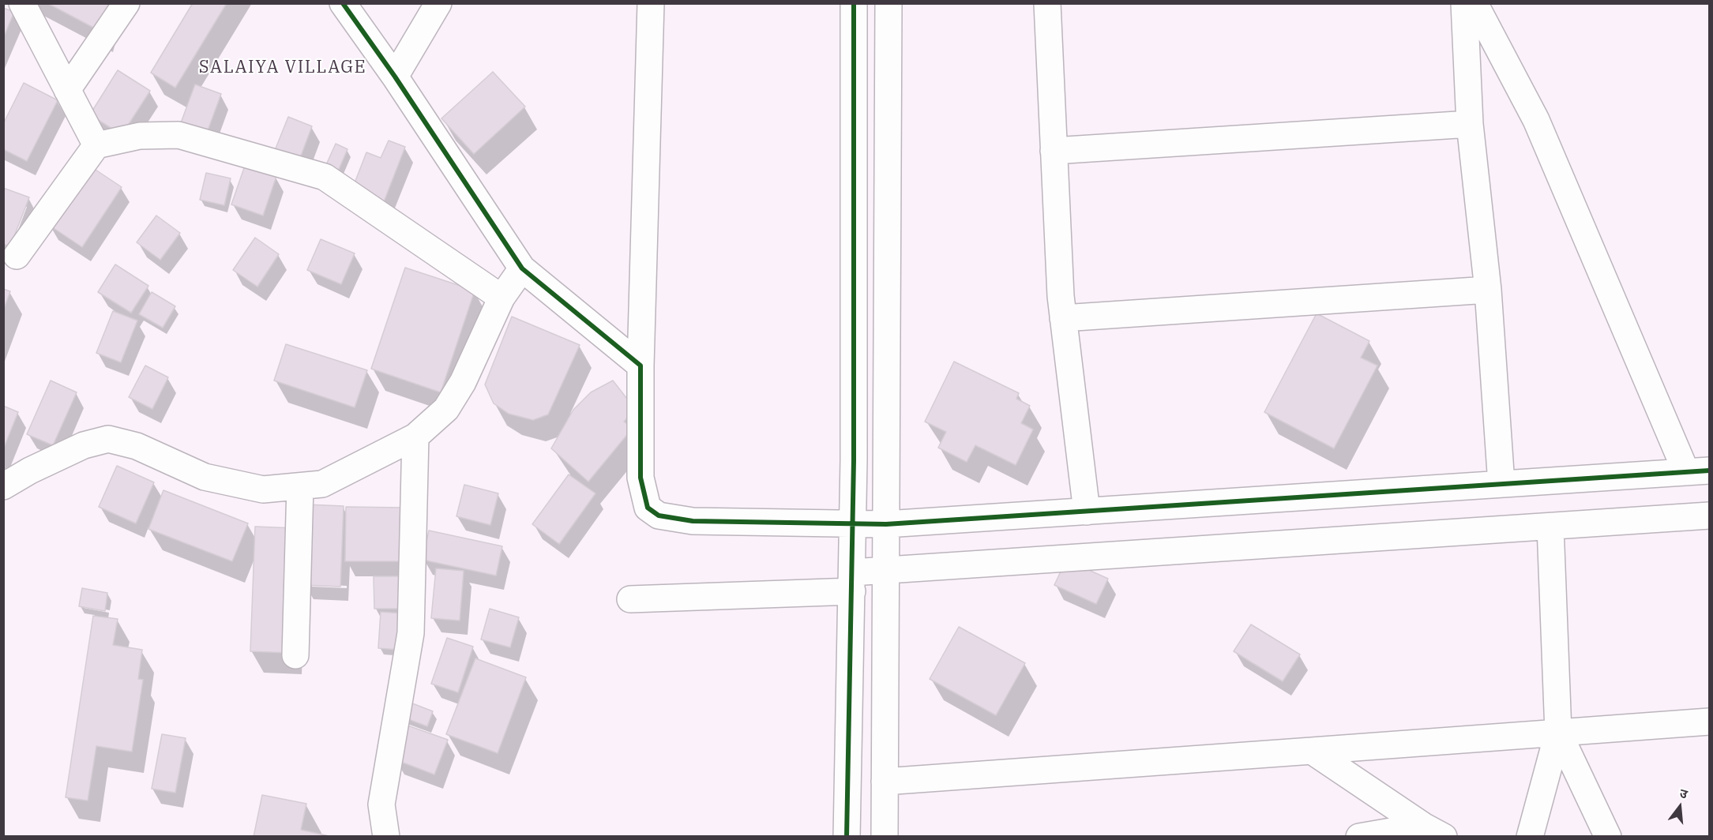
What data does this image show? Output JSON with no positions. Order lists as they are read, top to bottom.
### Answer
{
  "districts": ["SALAIYA VILLAGE"],
  "north": "top"
}
